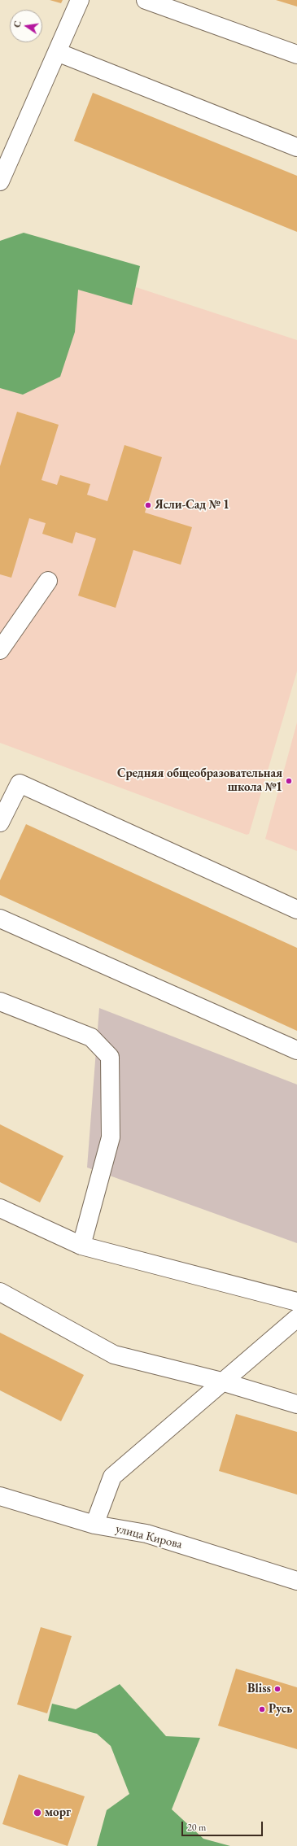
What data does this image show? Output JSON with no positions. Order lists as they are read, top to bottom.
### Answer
{
  "streets": {
    "street": ["улица Кирова"]
  },
  "places": [
    "Ясли-Сад № 1",
    "Средняя общеобразовательная школа №1",
    "Bliss",
    "Русь",
    "морг"
  ],
  "scale_bar": "20 m",
  "north": "left"
}
